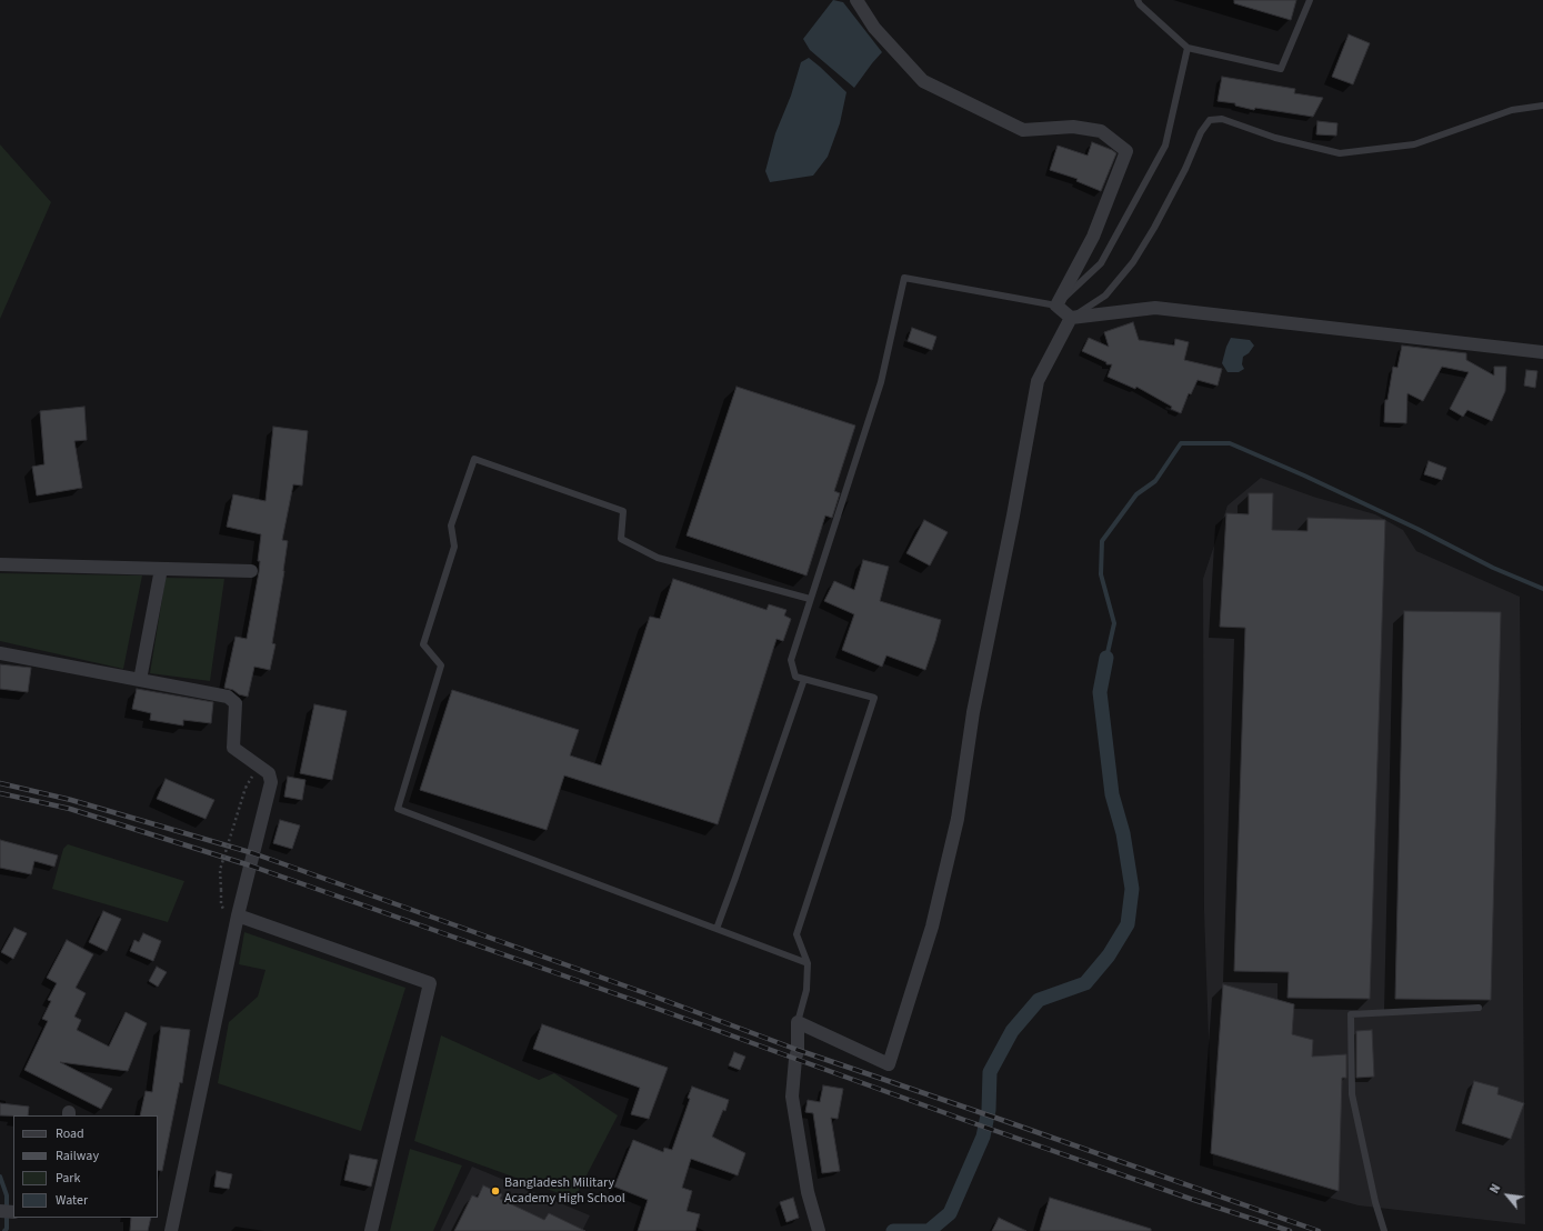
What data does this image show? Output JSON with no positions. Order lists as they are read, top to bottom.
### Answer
{
  "places": ["Bangladesh Military Academy High School"],
  "legend": [
    "Road",
    "Railway",
    "Park",
    "Water"
  ],
  "north": "top left"
}
